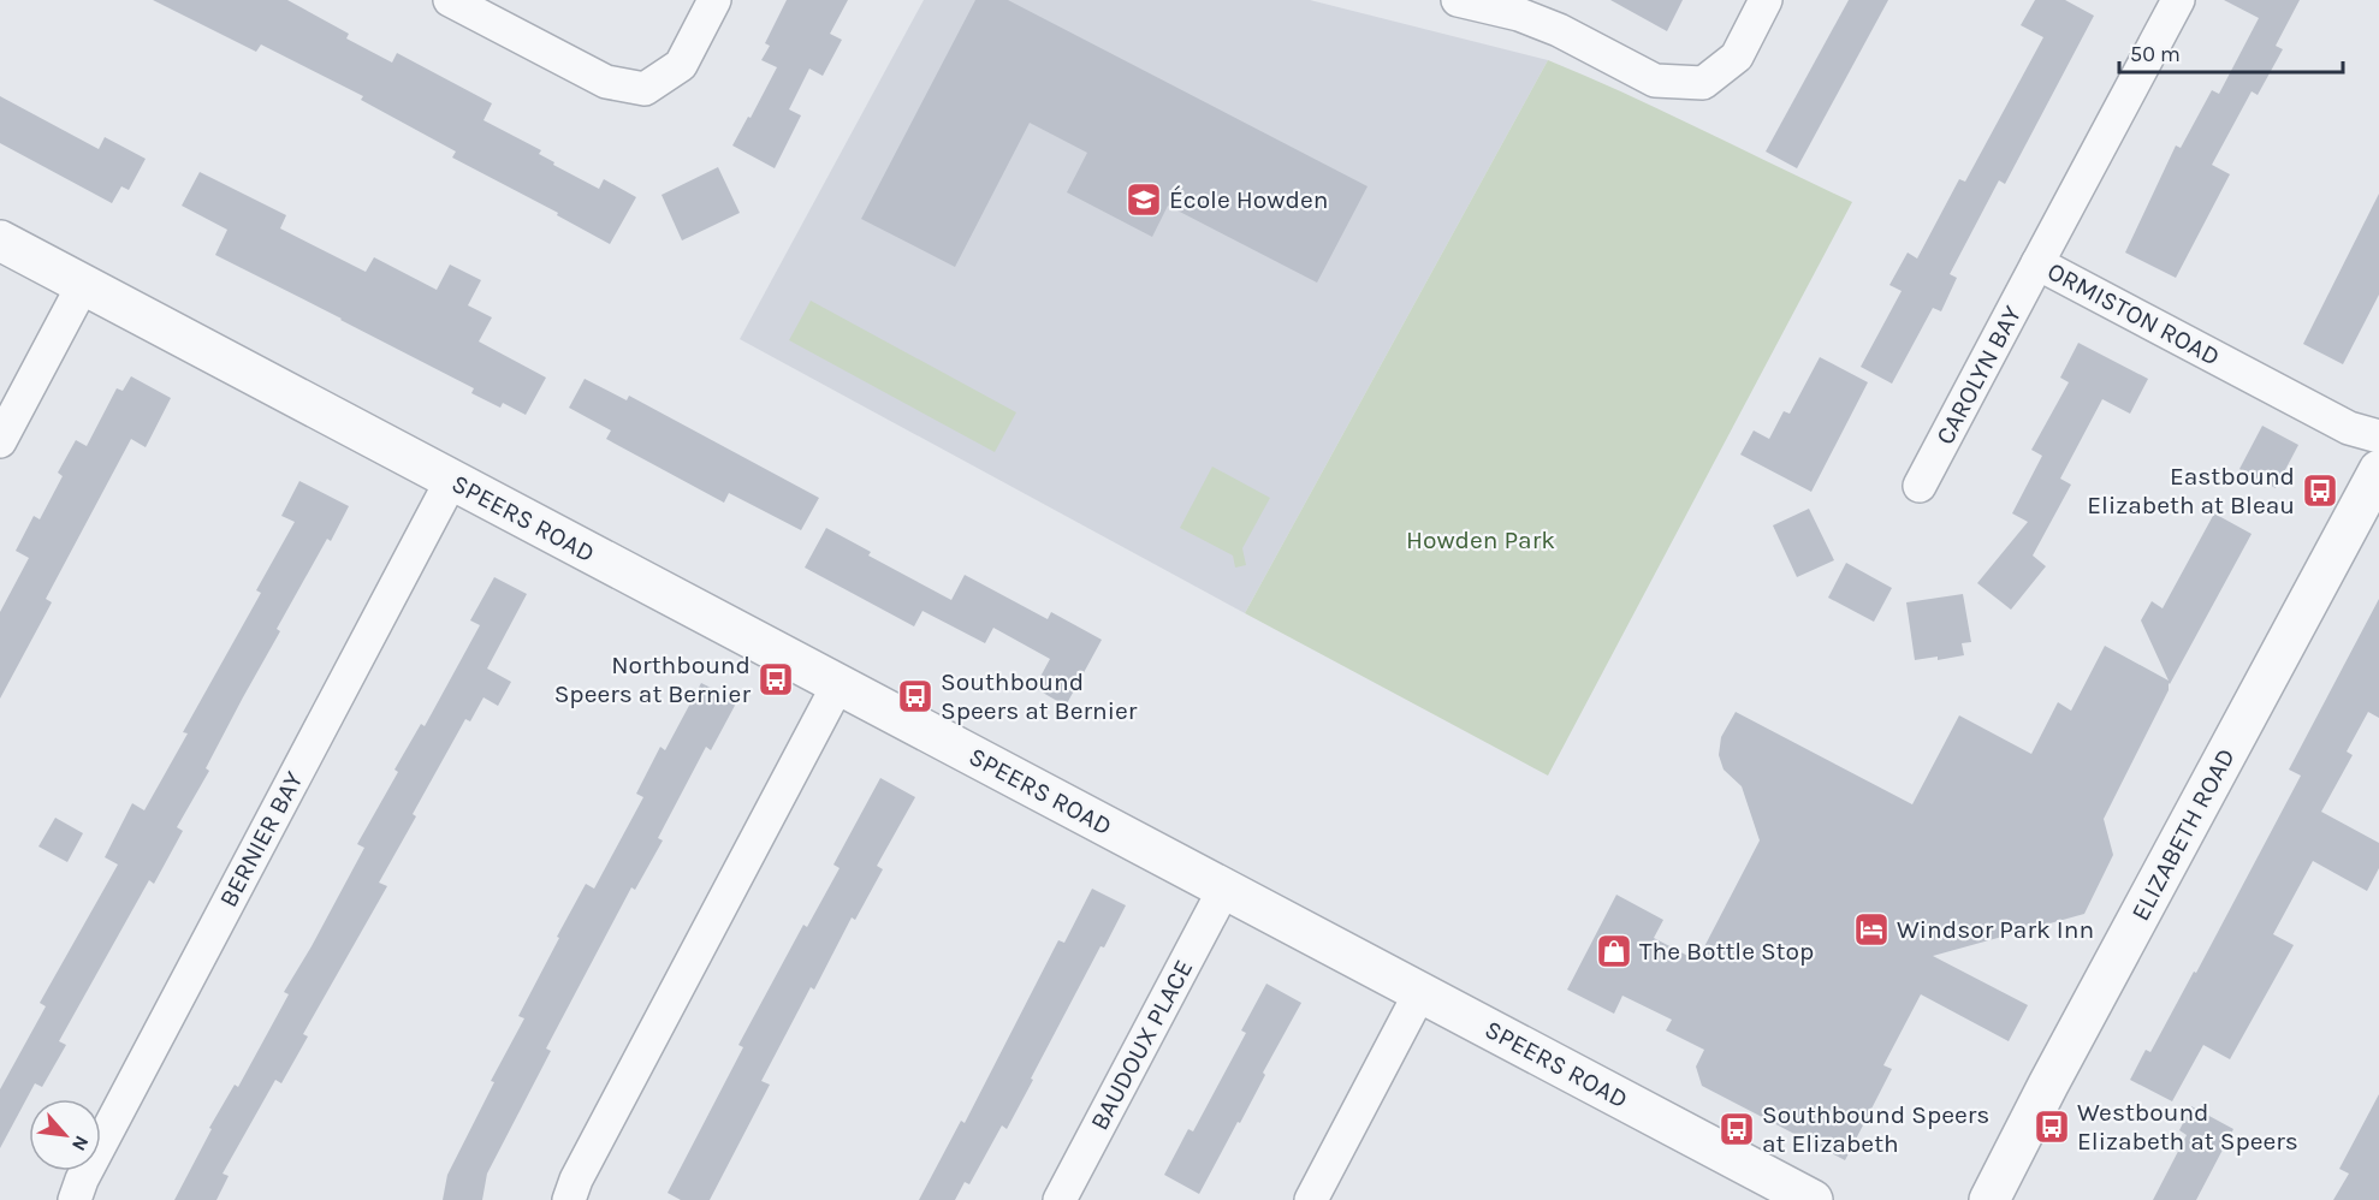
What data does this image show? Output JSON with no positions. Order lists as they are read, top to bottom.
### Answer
{
  "streets": {
    "street": [
      "ORMISTON ROAD",
      "CAROLYN BAY",
      "SPEERS ROAD",
      "ELIZABETH ROAD",
      "BERNIER BAY",
      "BAUDOUX PLACE"
    ]
  },
  "crossings": [
    ["ORMISTON ROAD", "CAROLYN BAY"],
    ["SPEERS ROAD", "BERNIER BAY"],
    ["SPEERS ROAD", "BAUDOUX PLACE"]
  ],
  "parks": ["Howden Park"],
  "places": {
    "school or university": ["École Howden"],
    "bus stop": [
      "Eastbound Elizabeth at Bleau",
      "Northbound Speers at Bernier",
      "Southbound Speers at Bernier",
      "Westbound Elizabeth at Speers",
      "Southbound Speers at Elizabeth"
    ],
    "hotel": ["Windsor Park Inn"],
    "shop": ["The Bottle Stop"]
  },
  "scale_bar": "50 m",
  "north": "bottom right"
}
